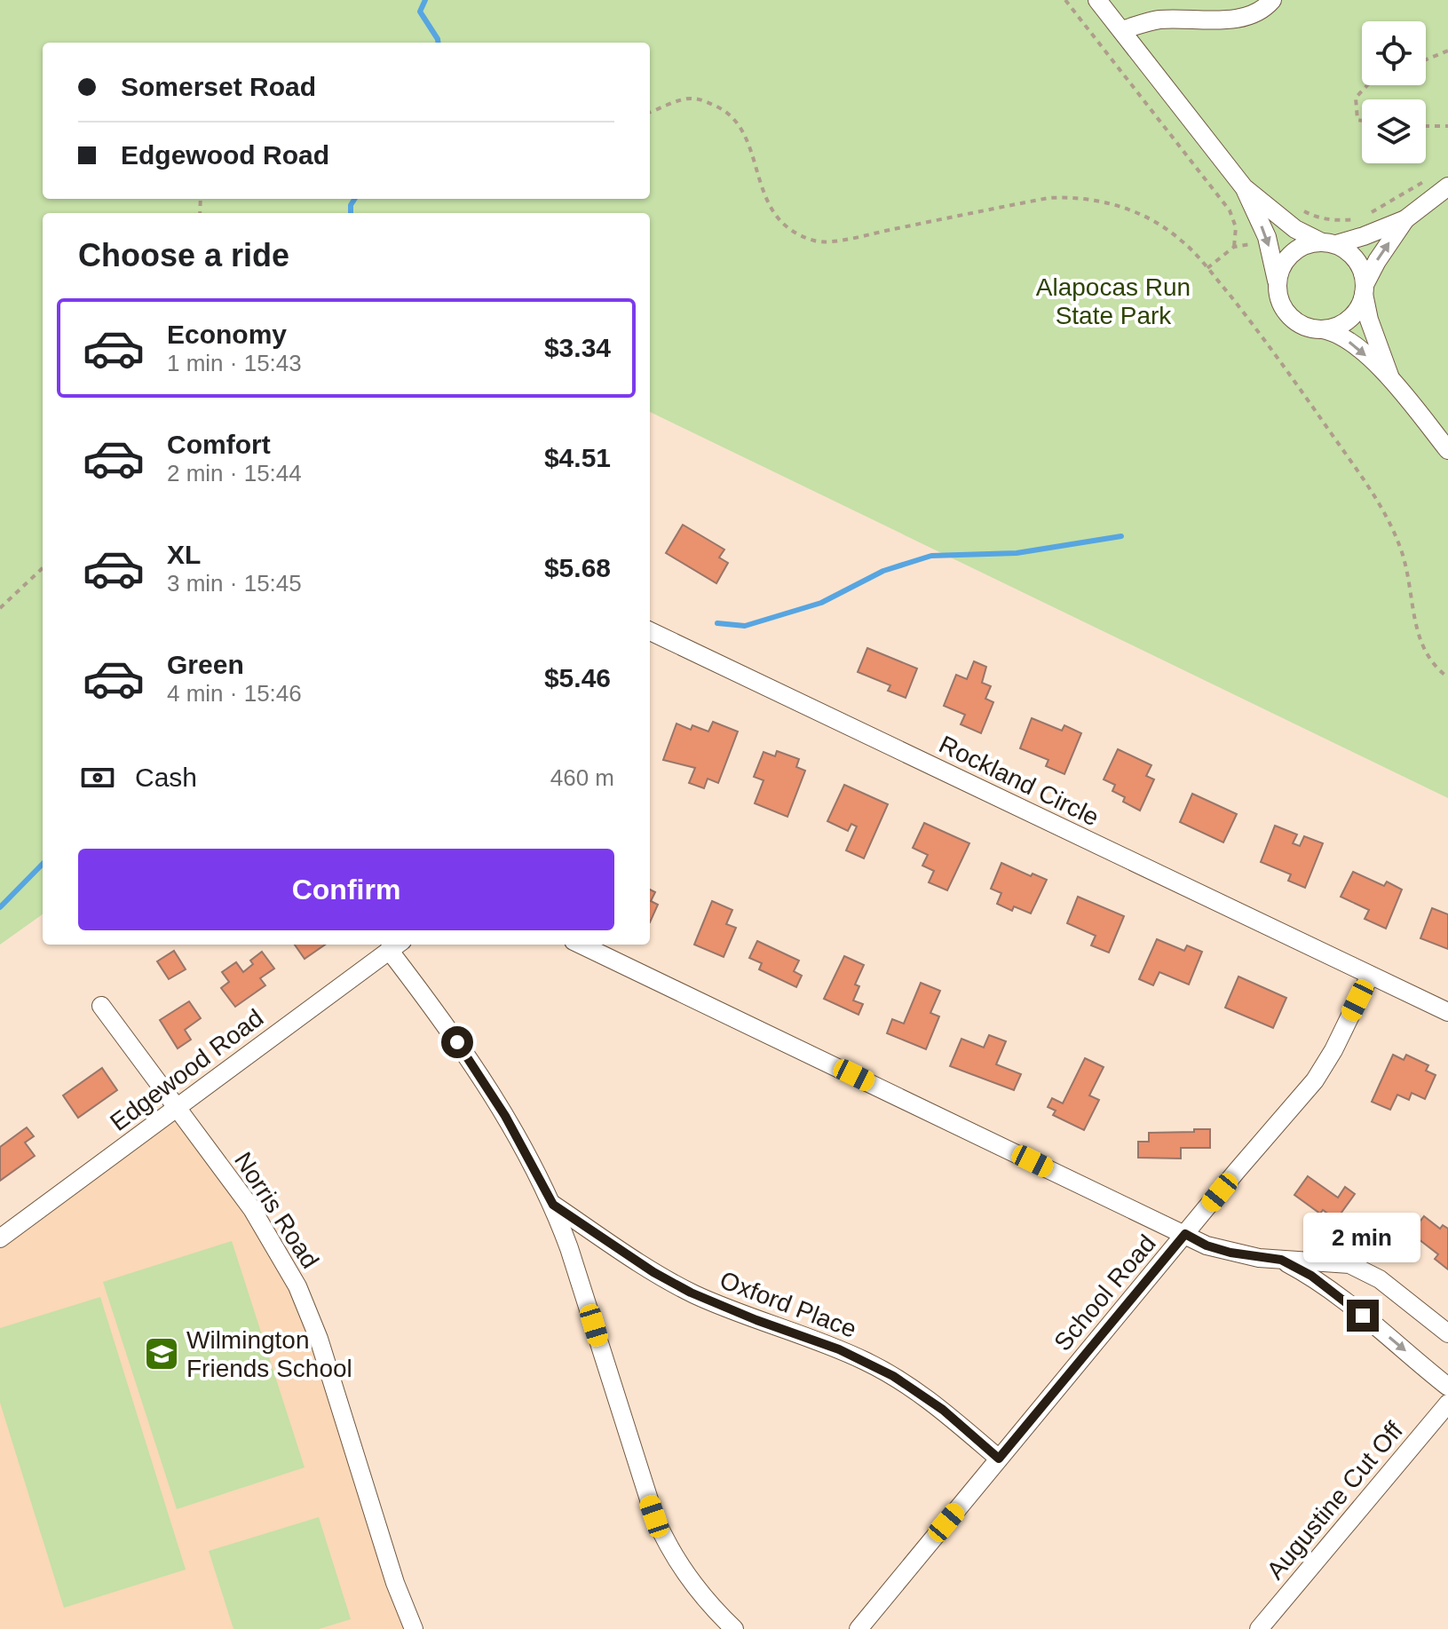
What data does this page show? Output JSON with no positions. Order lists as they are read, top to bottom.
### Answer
{
  "streets": {
    "street": [
      "Rockland Circle",
      "Edgewood Road",
      "Norris Road",
      "School Road",
      "Oxford Place",
      "Augustine Cut Off"
    ]
  },
  "crossings": [
    ["Rockland Circle", "School Road"],
    ["Edgewood Road", "Norris Road"],
    ["School Road", "Oxford Place"]
  ],
  "parks": ["Alapocas Run State Park"],
  "places": {
    "school or university": ["Wilmington Friends School"]
  },
  "page": {
    "banner": ["Somerset Road", "Edgewood Road"],
    "heading": "Choose a ride",
    "list": [
      {
        "name": "Economy",
        "note": "1 min · 15:43",
        "value": "$3.34"
      },
      {
        "name": "Comfort",
        "note": "2 min · 15:44",
        "value": "$4.51"
      },
      {
        "name": "XL",
        "note": "3 min · 15:45",
        "value": "$5.68"
      },
      {
        "name": "Green",
        "note": "4 min · 15:46",
        "value": "$5.46"
      }
    ],
    "pay": ["Cash", "460 m"],
    "buttons": "Confirm",
    "bubble": "2 min"
  }
}
